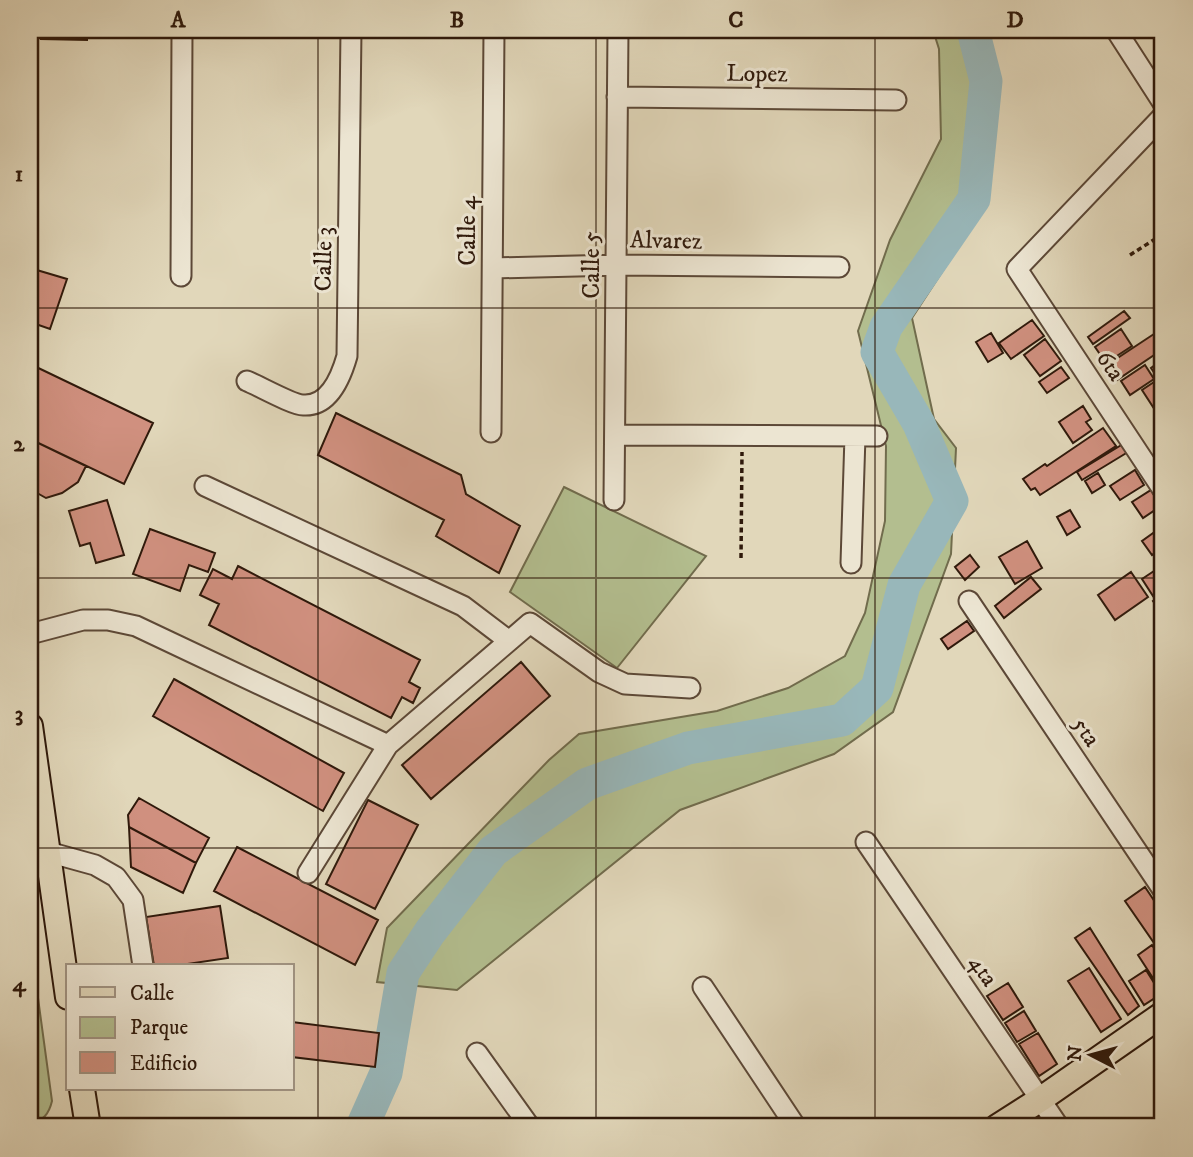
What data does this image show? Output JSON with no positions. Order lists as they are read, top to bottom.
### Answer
{
  "streets": {
    "street": [
      "Lopez",
      "Calle 4",
      "Alvarez",
      "Calle 3",
      "Calle 5",
      "6ta",
      "5ta",
      "4ta"
    ]
  },
  "crossings": [
    ["Lopez", "Calle 5"],
    ["Calle 4", "Alvarez"],
    ["Alvarez", "Calle 5"]
  ],
  "legend": ["Calle", "Parque", "Edificio"],
  "north": "left",
  "grid": {
    "columns": [
      "A",
      "B",
      "C",
      "D"
    ],
    "rows": [
      "1",
      "2",
      "3",
      "4"
    ]
  }
}
